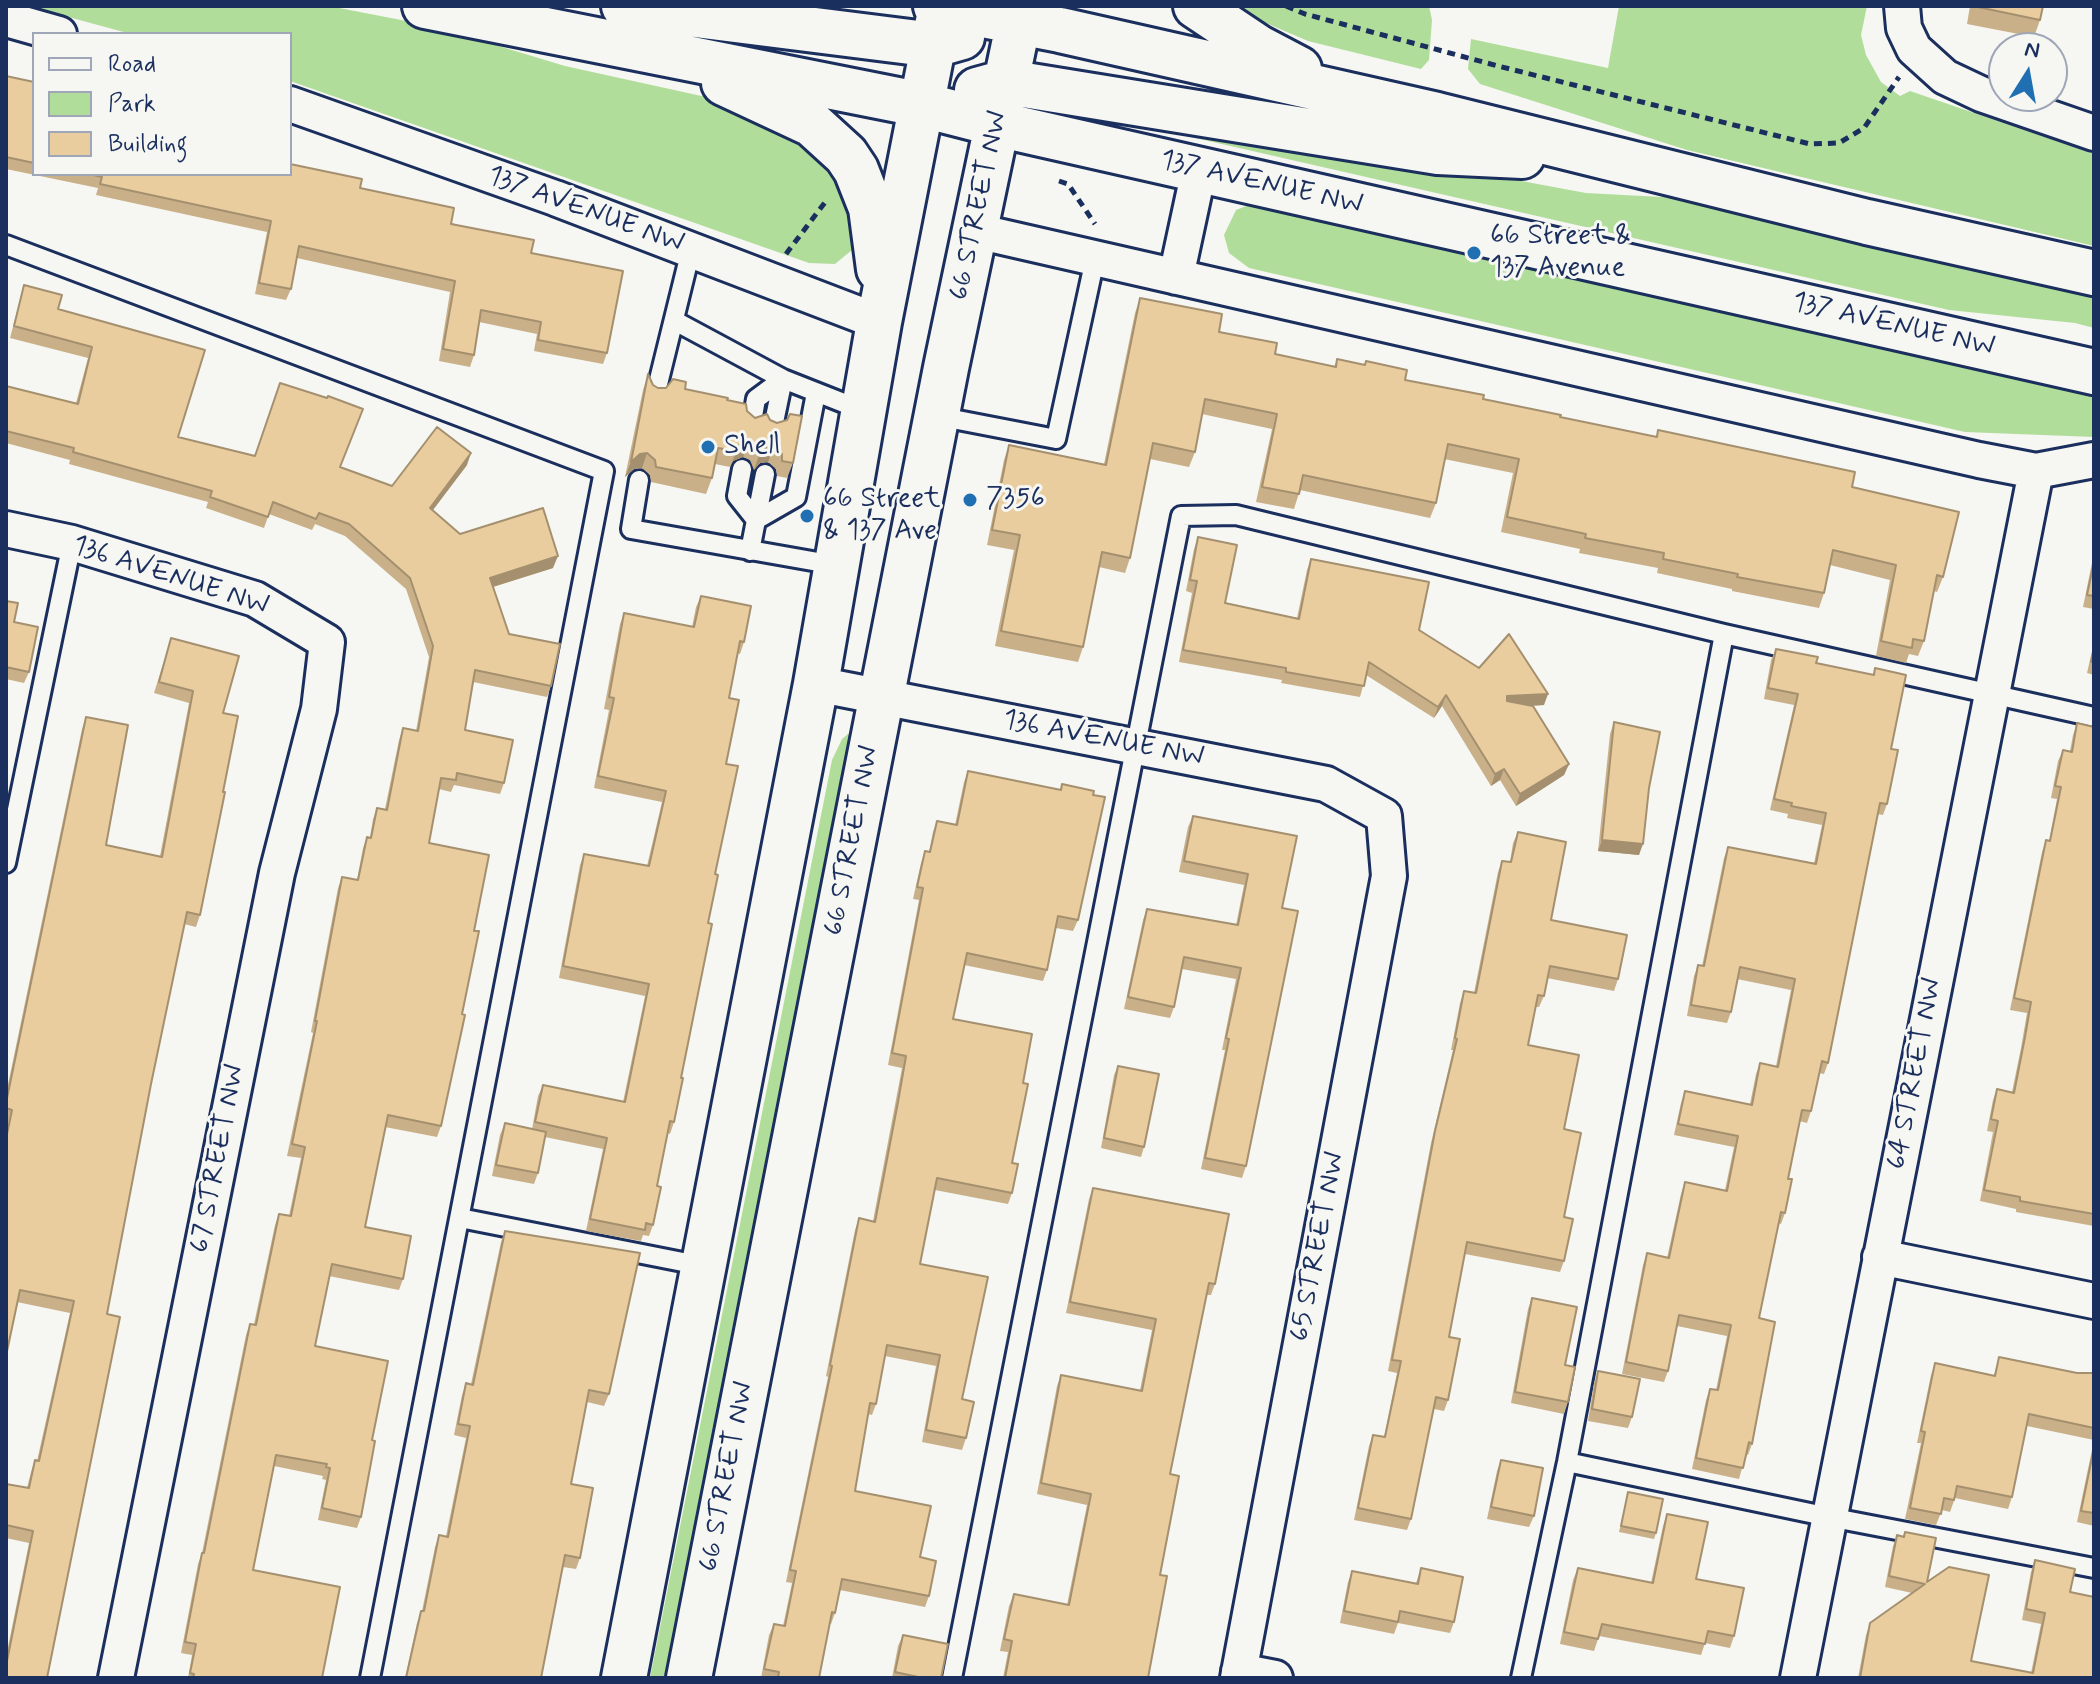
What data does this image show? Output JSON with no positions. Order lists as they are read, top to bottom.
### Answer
{
  "streets": {
    "main road": ["137 AVENUE NW", "66 STREET NW"],
    "street": [
      "136 AVENUE NW",
      "64 STREET NW",
      "67 STREET NW",
      "65 STREET NW"
    ]
  },
  "crossings": [
    ["137 AVENUE NW", "66 STREET NW"],
    ["66 STREET NW", "136 AVENUE NW"],
    ["136 AVENUE NW", "67 STREET NW"],
    ["136 AVENUE NW", "65 STREET NW"]
  ],
  "places": [
    "66 Street & 137 Avenue",
    "Shell",
    "7356",
    "66 Street & 137 Ave"
  ],
  "legend": ["Road", "Park", "Building"],
  "north": "top"
}
